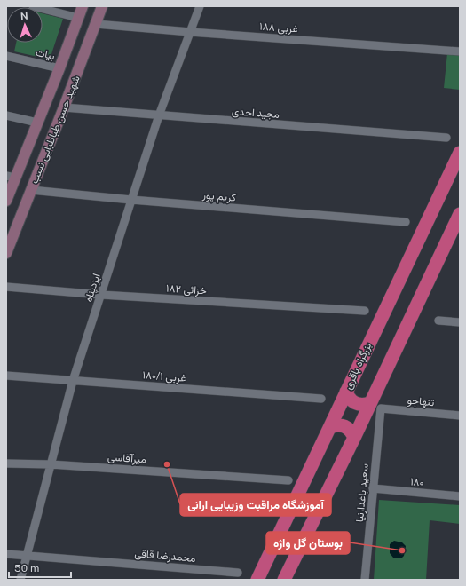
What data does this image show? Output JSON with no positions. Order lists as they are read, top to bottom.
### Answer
{
  "streets": {
    "highway": ["بزرگراه باقری"],
    "main road": ["شهید حسن طباطبایی نسب"],
    "street": [
      "۱۸۸ غربی",
      "بیات",
      "مجید احدی",
      "کریم پور",
      "ایزدپناه",
      "۱۸۲ خزائی",
      "۱۸۰/۱ غربی",
      "تنهاجو",
      "میرآقاسی",
      "۱۸۰",
      "سعید باغدارنیا",
      "محمدرضا قاقی"
    ]
  },
  "crossings": [
    ["۱۸۸ غربی", "شهید حسن طباطبایی نسب"],
    ["۱۸۸ غربی", "ایزدپناه"],
    ["بیات", "شهید حسن طباطبایی نسب"],
    ["مجید احدی", "شهید حسن طباطبایی نسب"],
    ["مجید احدی", "ایزدپناه"],
    ["شهید حسن طباطبایی نسب", "کریم پور"],
    ["کریم پور", "ایزدپناه"],
    ["ایزدپناه", "۱۸۲ خزائی"],
    ["ایزدپناه", "۱۸۰/۱ غربی"],
    ["ایزدپناه", "میرآقاسی"],
    ["ایزدپناه", "محمدرضا قاقی"],
    ["تنهاجو", "سعید باغدارنیا"],
    ["۱۸۰", "سعید باغدارنیا"]
  ],
  "places": ["آموزشگاه مراقبت وزیبایی ارانی", "بوستان گل واژه"],
  "scale_bar": "50 m",
  "north": "top"
}
